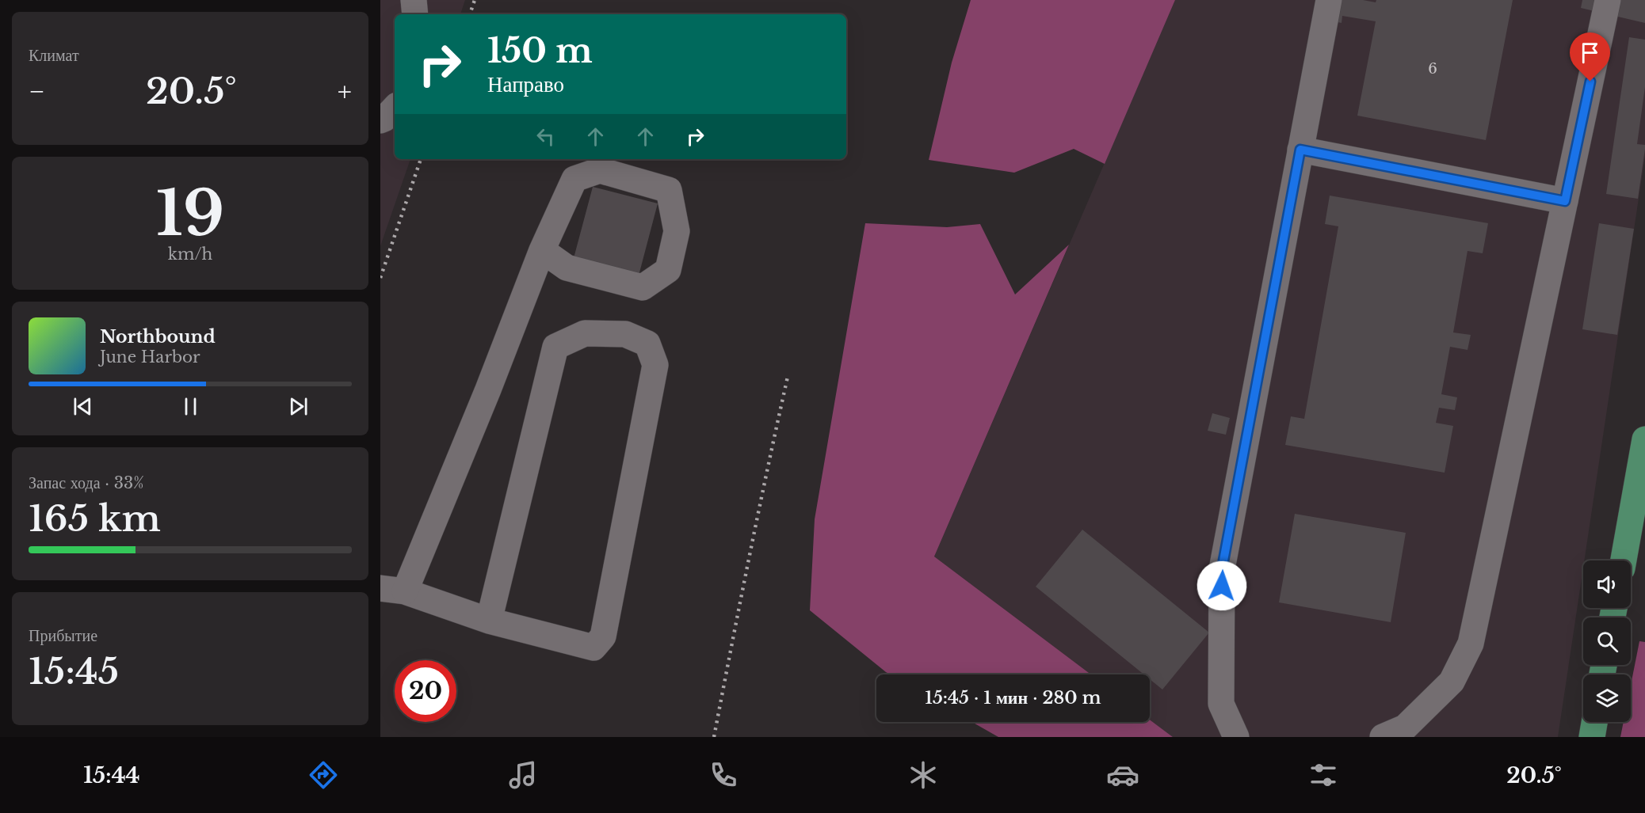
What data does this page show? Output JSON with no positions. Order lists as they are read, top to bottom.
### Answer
{
  "house_numbers": ["6"],
  "page": {
    "tile": [
      "Климат",
      ["19", "km/h"],
      ["Запас хода · 33%", "165 km"],
      ["Прибытие", "15:45"]
    ],
    "turn": ["150 m", "Направо"],
    "heat": ["−", "20.5°", "+"],
    "song": ["Northbound", "June Harbor"],
    "limit": "20",
    "trip": "15:45 · 1 мин · 280 m",
    "tabs": ["15:44", "20.5°"]
  }
}
